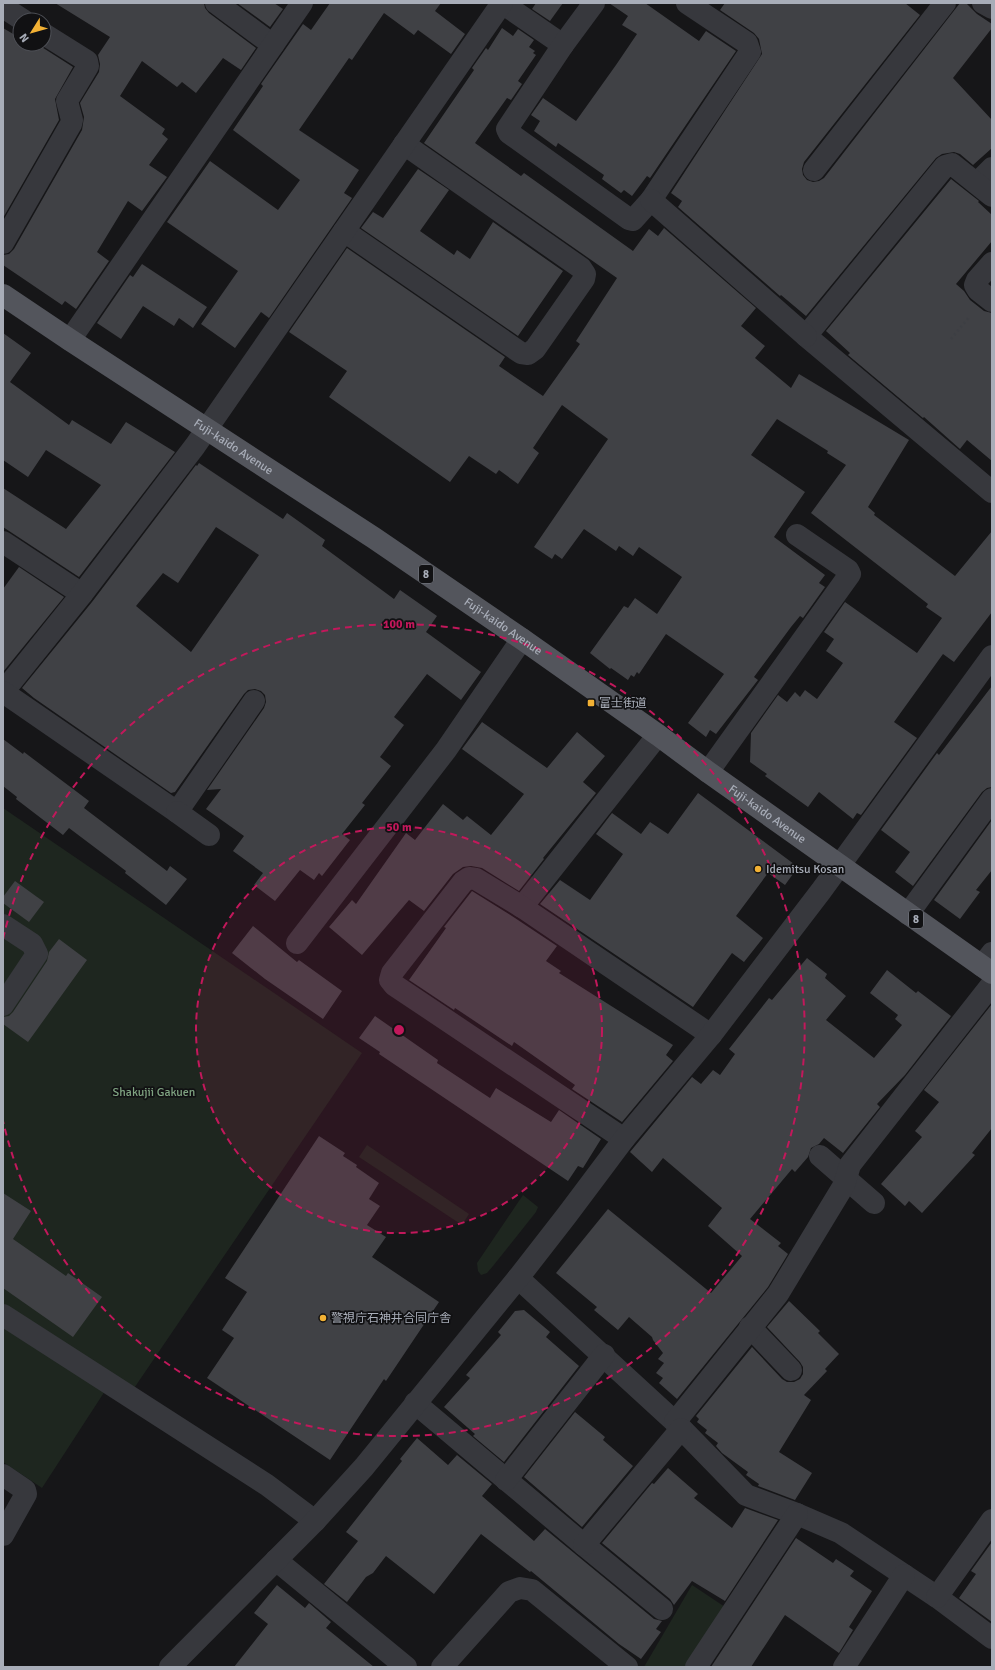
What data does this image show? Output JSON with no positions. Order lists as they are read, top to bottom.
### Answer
{
  "streets": {
    "main road": ["Fuji-kaido Avenue", "8"]
  },
  "parks": ["Shakujii Gakuen"],
  "places": {
    "transit": ["富士街道"],
    "other": ["Idemitsu Kosan", "警視庁石神井合同庁舎"]
  },
  "north": "bottom left",
  "rings": ["100 m", "50 m"]
}
